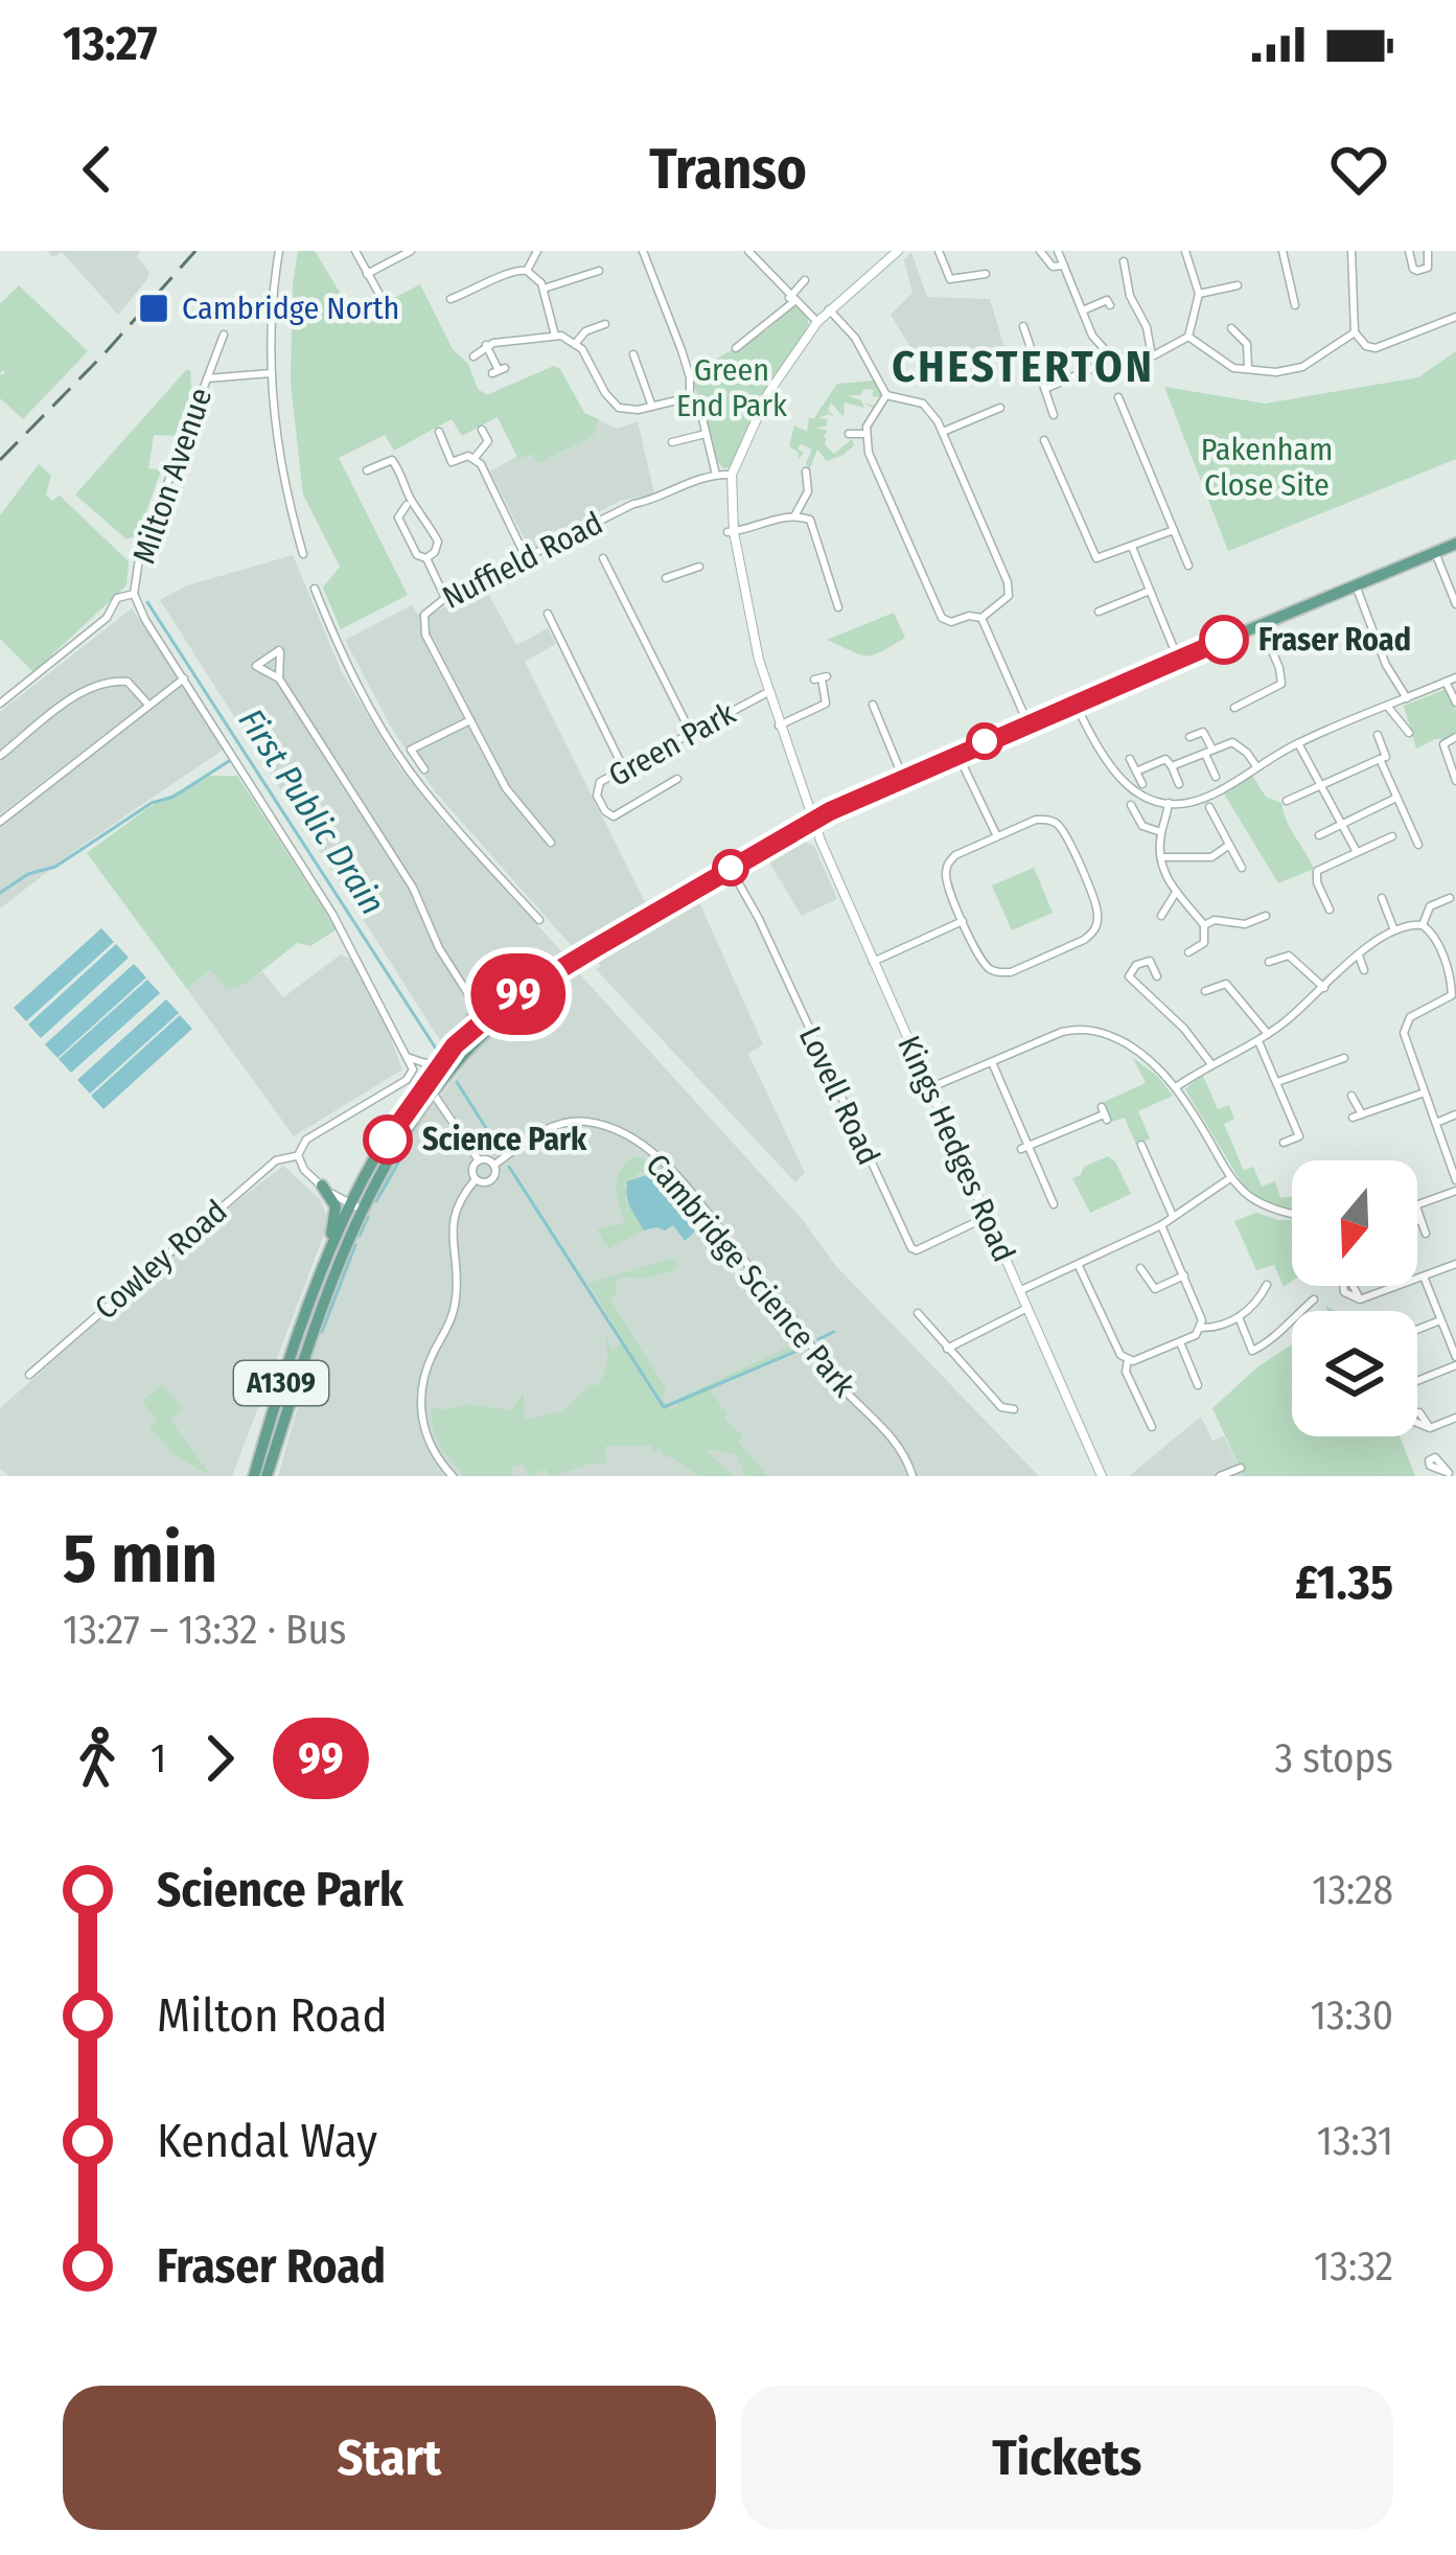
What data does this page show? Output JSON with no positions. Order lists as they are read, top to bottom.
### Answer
{
  "streets": {
    "main road": ["A1309"],
    "street": [
      "Milton Avenue",
      "Nuffield Road",
      "Green Park",
      "Lovell Road",
      "Kings Hedges Road",
      "Cowley Road",
      "Cambridge Science Park"
    ]
  },
  "crossings": [
    ["Nuffield Road", "Kings Hedges Road"],
    ["Green Park", "Kings Hedges Road"],
    ["Lovell Road", "Kings Hedges Road"],
    ["Lovell Road", "A1309"],
    ["Kings Hedges Road", "A1309"]
  ],
  "districts": ["CHESTERTON"],
  "water": ["First Public Drain"],
  "parks": ["Green End Park", "Pakenham Close Site"],
  "places": {
    "transit": ["Cambridge North"],
    "other": ["Fraser Road", "Science Park"]
  },
  "lines": ["bus line 99"],
  "north": "bottom",
  "page": {
    "status": "13:27",
    "header": "Transo",
    "on_map": "99",
    "heading": ["5 min", "13:27 – 13:32 · Bus", "£1.35"],
    "legs": ["1", "99", "3 stops"],
    "list": [
      {
        "name": "Science Park",
        "value": "13:28"
      },
      {
        "name": "Milton Road",
        "value": "13:30"
      },
      {
        "name": "Kendal Way",
        "value": "13:31"
      },
      {
        "name": "Fraser Road",
        "value": "13:32"
      }
    ],
    "buttons": ["Start", "Tickets"]
  }
}
